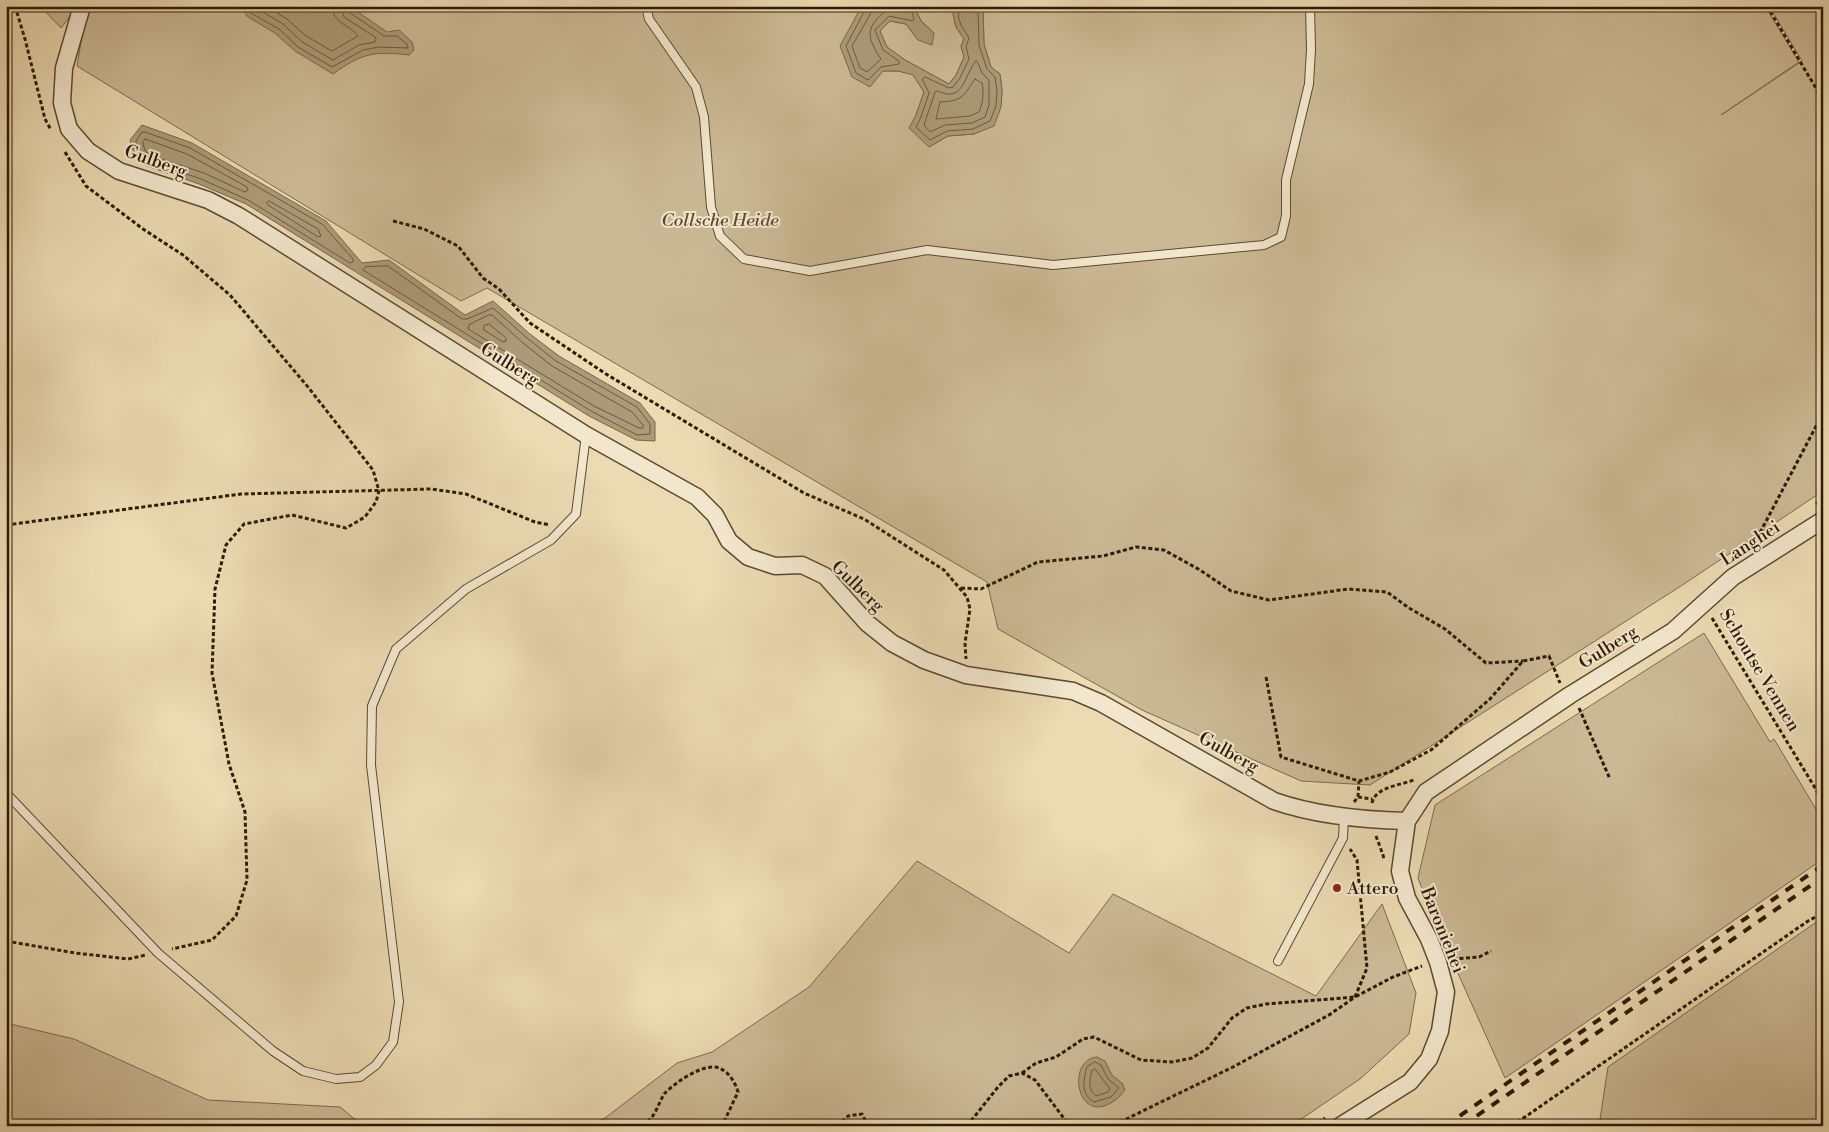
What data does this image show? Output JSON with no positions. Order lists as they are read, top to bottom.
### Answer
{
  "streets": {
    "street": ["Gulberg", "Langhei", "Baroniehei"],
    "path": ["Schoutse Vennen"]
  },
  "crossings": [
    ["Gulberg", "Langhei"],
    ["Gulberg", "Schoutse Vennen"],
    ["Gulberg", "Baroniehei"],
    ["Langhei", "Schoutse Vennen"]
  ],
  "parks": ["Collsche Heide"],
  "places": ["Attero"]
}
